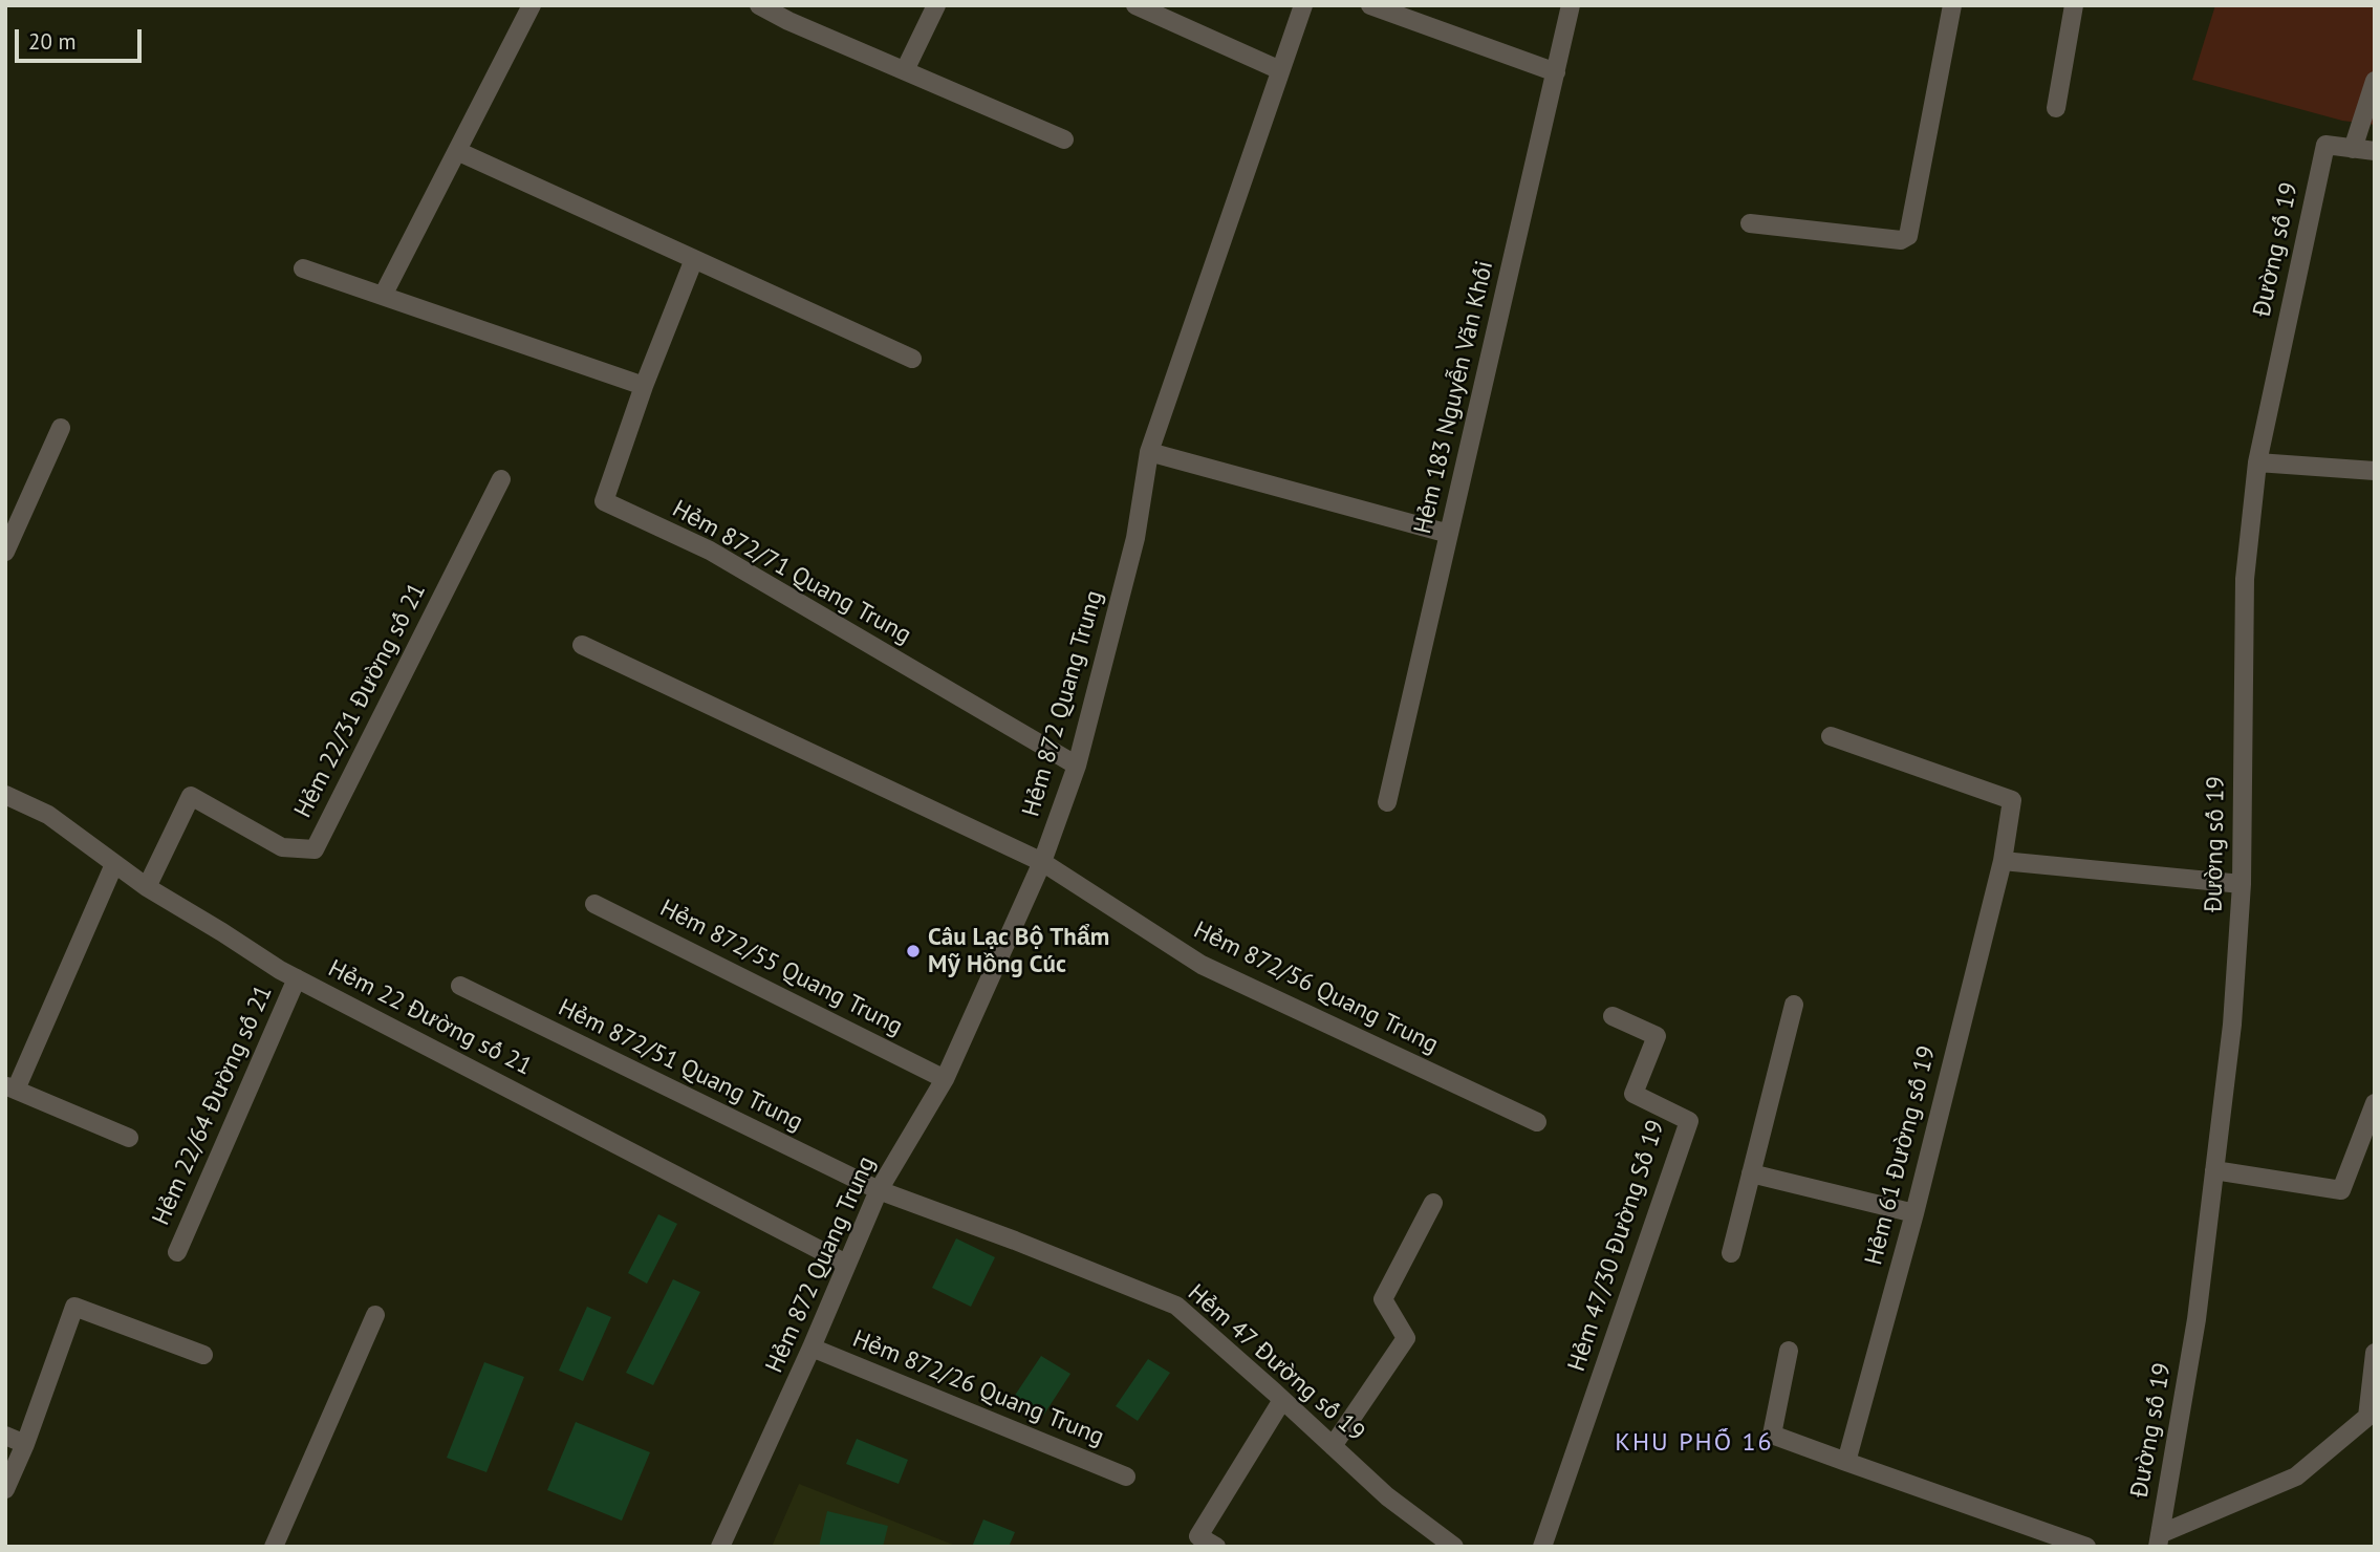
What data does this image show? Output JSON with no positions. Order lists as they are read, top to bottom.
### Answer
{
  "streets": {
    "street": [
      "Đường số 19",
      "Hẻm 183 Nguyễn Văn Khối",
      "Hẻm 872/71 Quang Trung",
      "Hẻm 22/31 Đường số 21",
      "Hẻm 872 Quang Trung",
      "Hẻm 872/55 Quang Trung",
      "Hẻm 872/56 Quang Trung",
      "Hẻm 22 Đường số 21",
      "Hẻm 872/51 Quang Trung",
      "Hẻm 22/64 Đường số 21",
      "Hẻm 61 Đường số 19",
      "Hẻm 47/30 Đường Số 19",
      "Hẻm 47 Đường số 19",
      "Hẻm 872/26 Quang Trung"
    ]
  },
  "crossings": [
    ["Hẻm 872/71 Quang Trung", "Hẻm 872 Quang Trung"],
    ["Hẻm 22/31 Đường số 21", "Hẻm 22 Đường số 21"],
    ["Hẻm 872 Quang Trung", "Hẻm 872/55 Quang Trung"],
    ["Hẻm 872 Quang Trung", "Hẻm 872/56 Quang Trung"],
    ["Hẻm 872 Quang Trung", "Hẻm 22 Đường số 21"],
    ["Hẻm 872 Quang Trung", "Hẻm 872/51 Quang Trung"],
    ["Hẻm 872 Quang Trung", "Hẻm 47 Đường số 19"],
    ["Hẻm 872 Quang Trung", "Hẻm 872/26 Quang Trung"],
    ["Hẻm 22 Đường số 21", "Hẻm 22/64 Đường số 21"],
    ["Hẻm 872/51 Quang Trung", "Hẻm 47 Đường số 19"]
  ],
  "districts": ["KHU PHỐ 16"],
  "places": ["Câu Lạc Bộ Thẩm Mỹ Hồng Cúc"],
  "scale_bar": "20 m"
}
